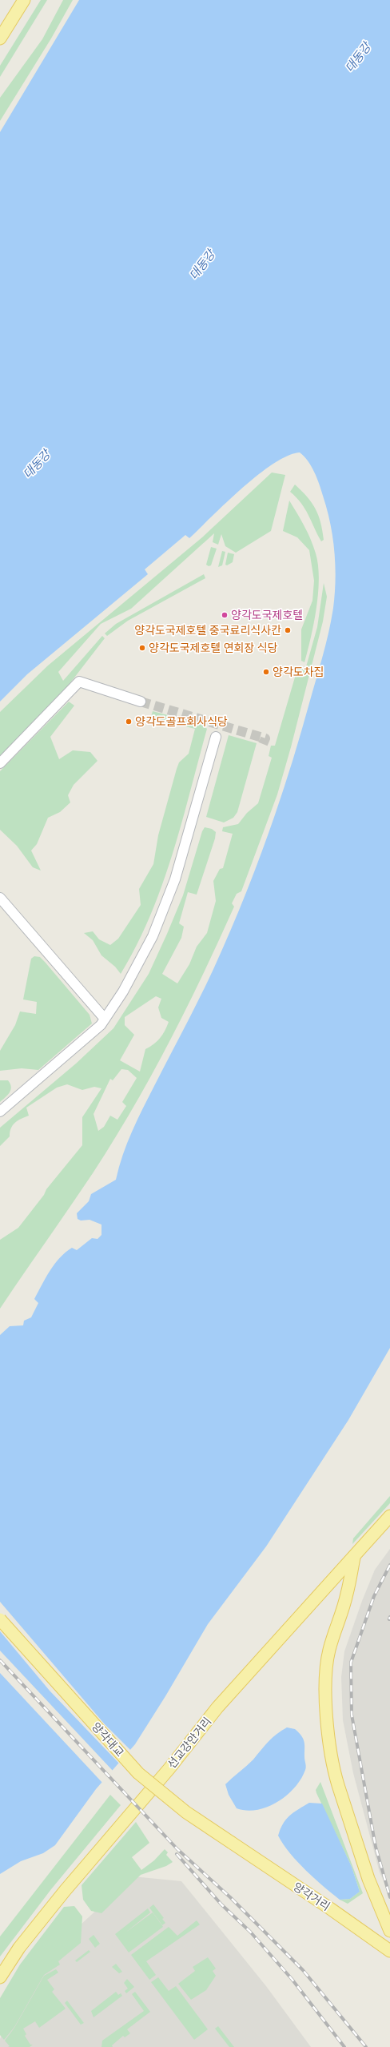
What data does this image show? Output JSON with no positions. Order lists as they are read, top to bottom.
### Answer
{
  "streets": {
    "main road": ["양각대교", "선교강안거리", "양각거리"]
  },
  "crossings": [
    ["양각대교", "양각거리"]
  ],
  "water": ["대동강"],
  "places": [
    "양각도국제호텔",
    "양각도국제호텔 중국료리식사칸",
    "양각도국제호텔 연회장 식당",
    "양각도차집",
    "양각도골프회사식당"
  ]
}
